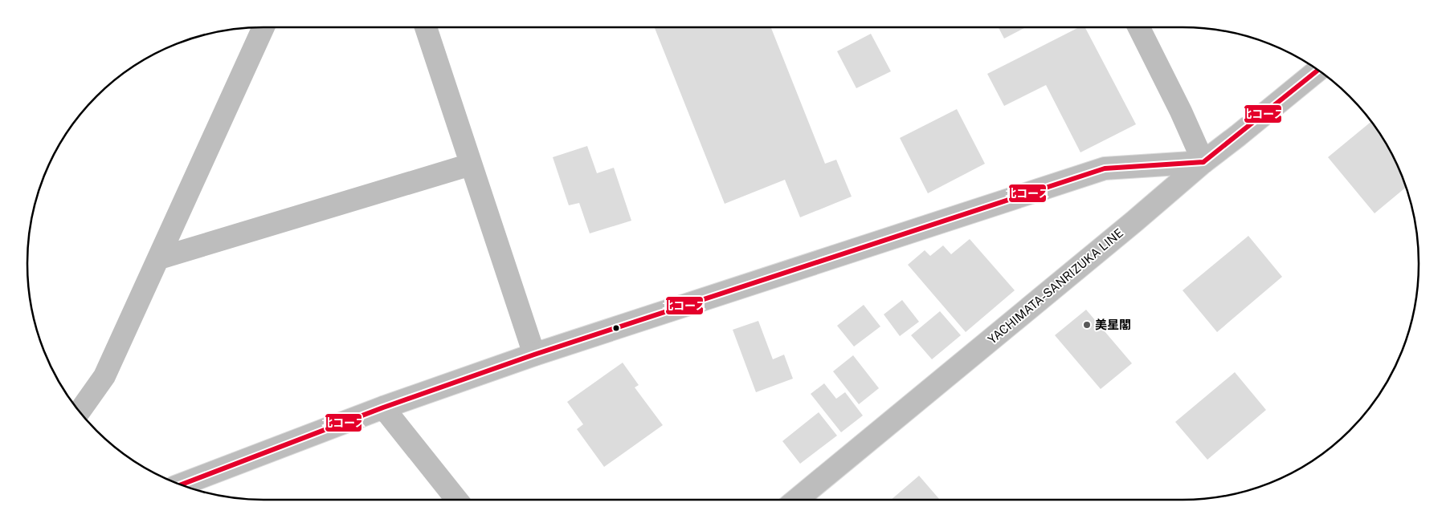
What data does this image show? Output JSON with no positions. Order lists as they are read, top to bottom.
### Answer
{
  "streets": {
    "main road": ["YACHIMATA-SANRIZUKA LINE"]
  },
  "places": ["美星閣"],
  "lines": ["transit line 北コース"]
}
